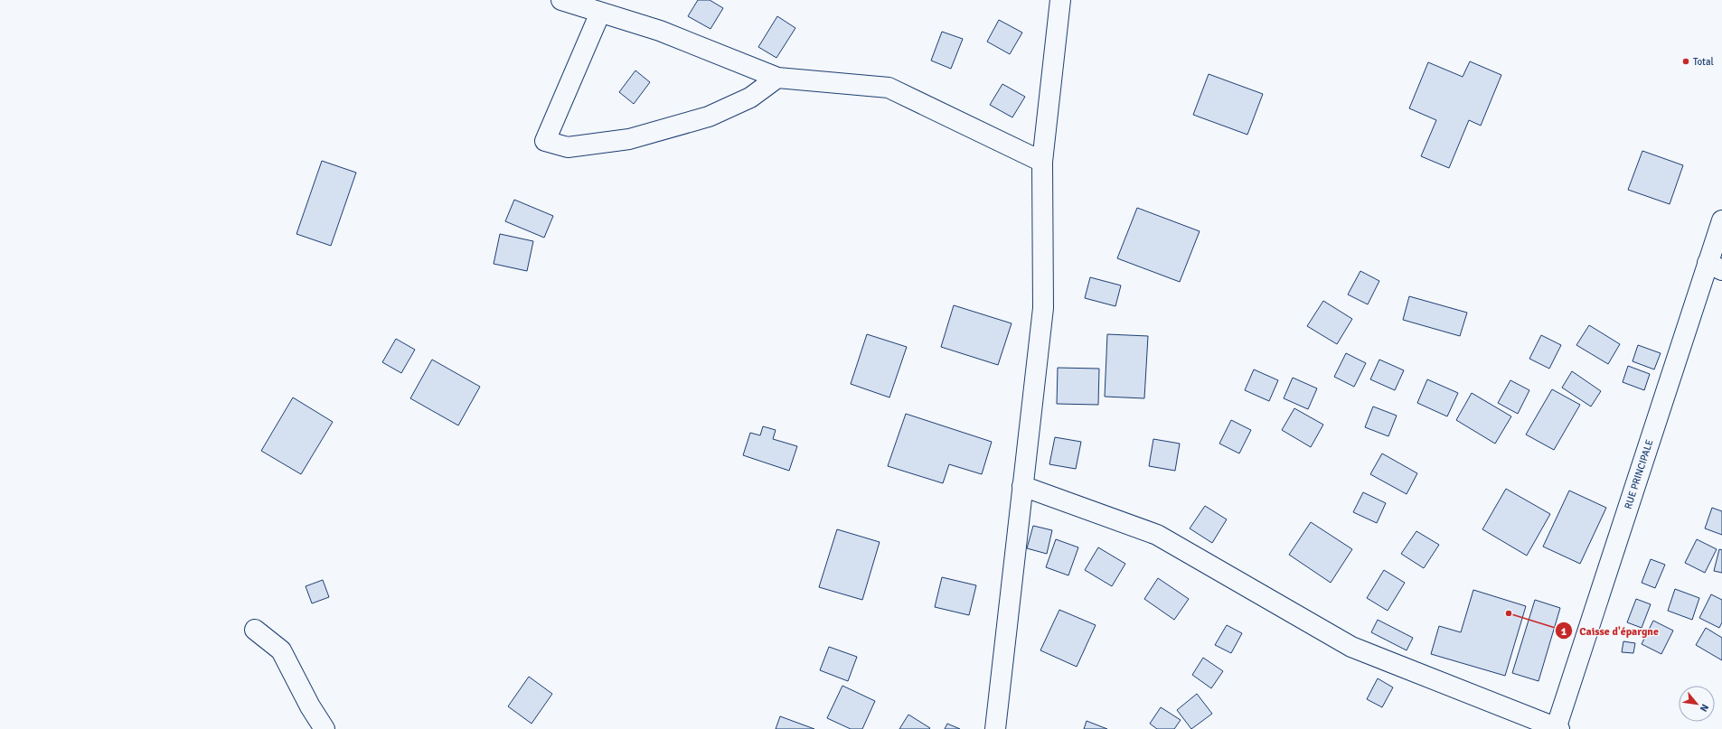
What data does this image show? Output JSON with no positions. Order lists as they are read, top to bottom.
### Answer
{
  "streets": {
    "street": ["RUE PRINCIPALE"]
  },
  "places": ["Total", "Caisse d'épargne"],
  "north": "bottom right"
}
